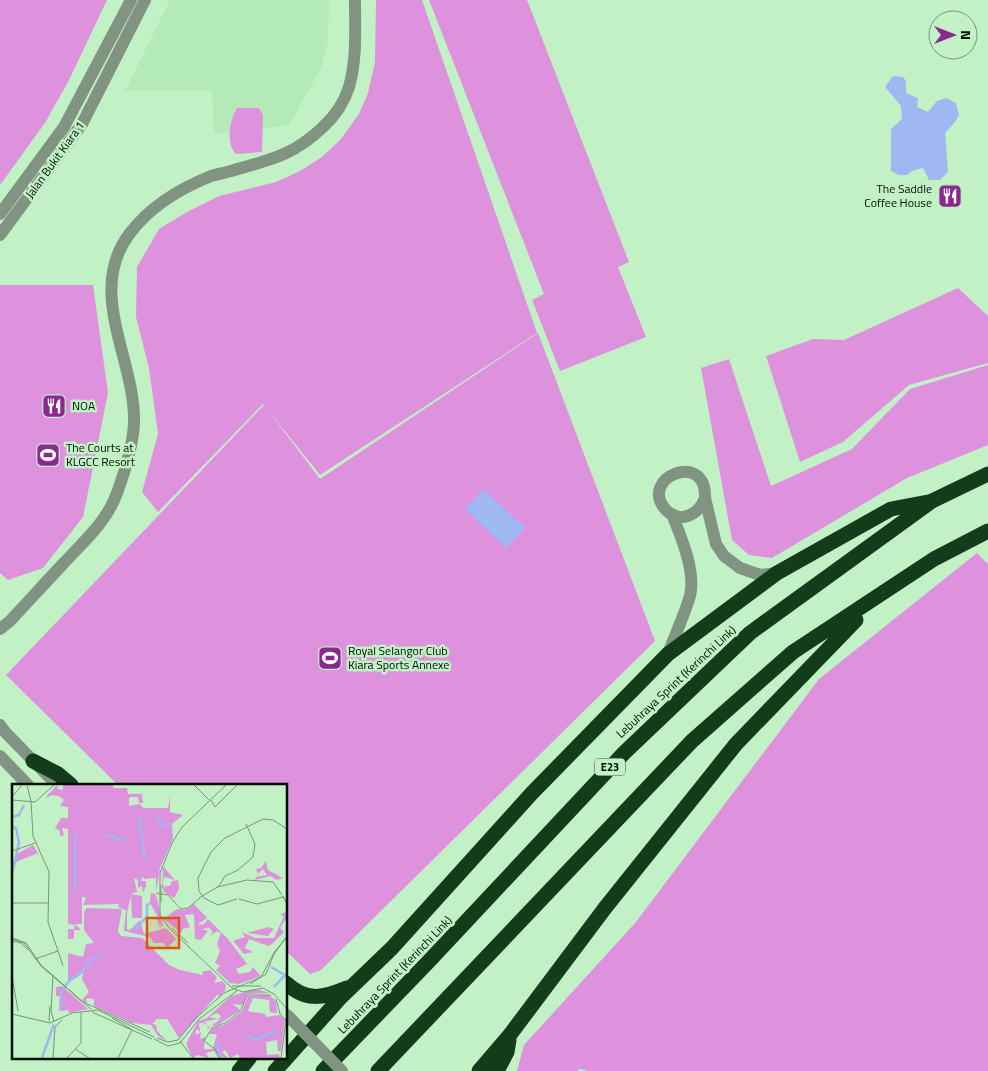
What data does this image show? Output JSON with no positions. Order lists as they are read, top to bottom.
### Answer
{
  "streets": {
    "highway": ["Lebuhraya Sprint (Kerinchi Link)", "E23"],
    "street": ["Jalan Bukit Kiara 1"]
  },
  "places": {
    "restaurant": ["The Saddle Coffee House", "NOA"],
    "sports": ["The Courts at KLGCC Resort", "Royal Selangor Club Kiara Sports Annexe"]
  },
  "north": "right"
}
